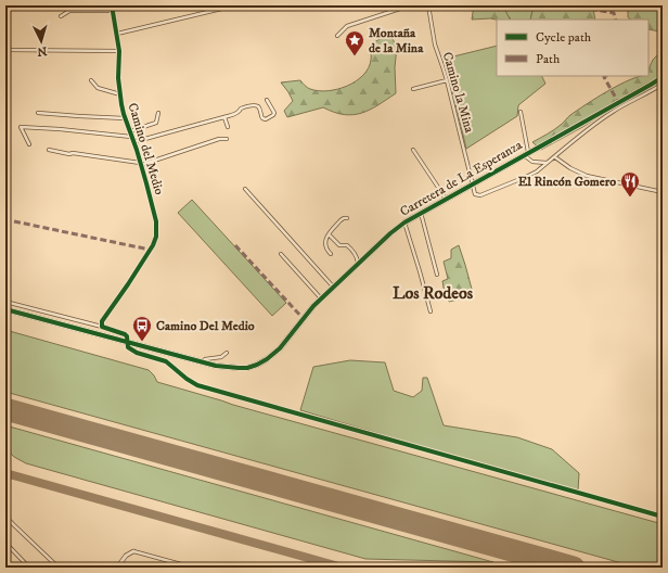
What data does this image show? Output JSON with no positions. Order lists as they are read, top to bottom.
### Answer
{
  "streets": {
    "main road": ["Carretera de La Esperanza"],
    "street": ["Camino la Mina", "Camino del Medio"]
  },
  "crossings": [
    ["Camino la Mina", "Carretera de La Esperanza"]
  ],
  "districts": ["Los Rodeos"],
  "places": {
    "place": ["Montaña de la Mina"],
    "restaurant": ["El Rincón Gomero"],
    "bus stop": ["Camino Del Medio"]
  },
  "legend": ["Cycle path", "Path"],
  "north": "bottom"
}
